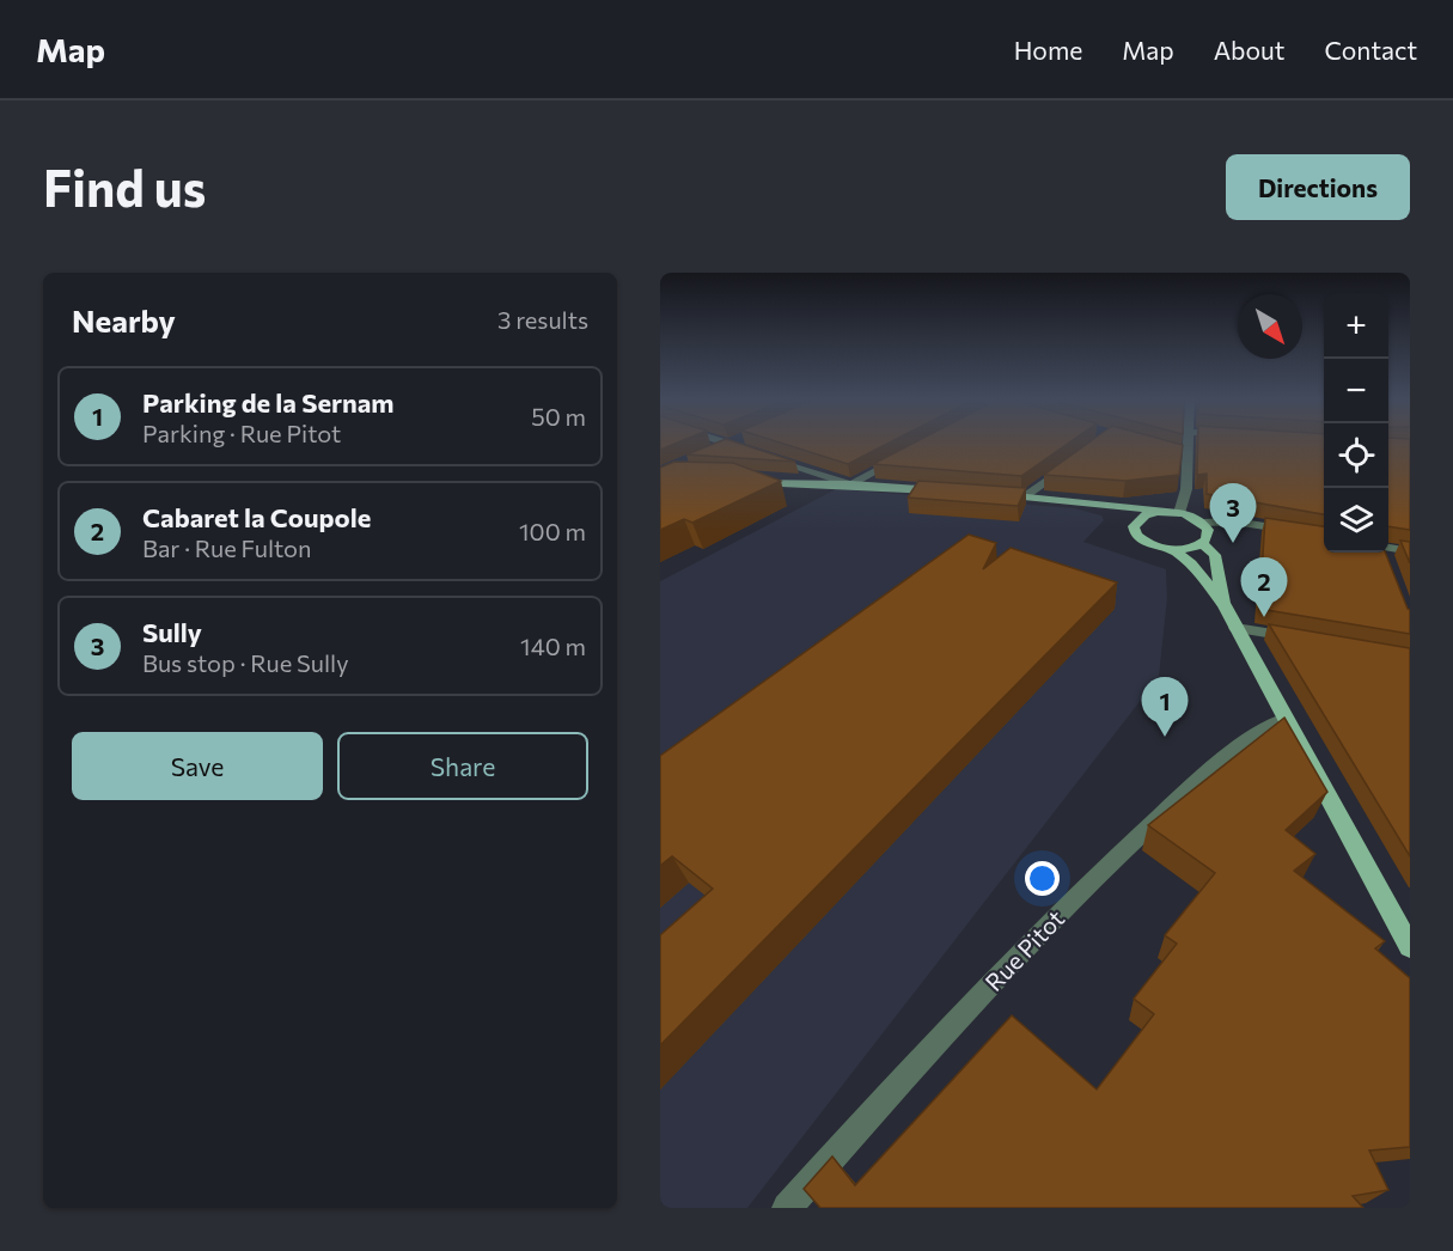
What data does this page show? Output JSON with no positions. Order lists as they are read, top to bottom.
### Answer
{
  "streets": {
    "street": ["Rue Pitot"]
  },
  "north": "bottom right",
  "page": {
    "header": "Map",
    "nav": [
      "Home",
      "Map",
      "About",
      "Contact"
    ],
    "buttons": [
      "Directions",
      ["Save", "Share"]
    ],
    "title": "Find us",
    "heading": ["Nearby", "3 results"],
    "map_buttons": ["+", "−"],
    "list": [
      {
        "mark": "1",
        "name": "Parking de la Sernam",
        "note": "Parking · Rue Pitot",
        "value": "50 m"
      },
      {
        "mark": "2",
        "name": "Cabaret la Coupole",
        "note": "Bar · Rue Fulton",
        "value": "100 m"
      },
      {
        "mark": "3",
        "name": "Sully",
        "note": "Bus stop · Rue Sully",
        "value": "140 m"
      }
    ],
    "pins": ["3", "2", "1"]
  }
}
